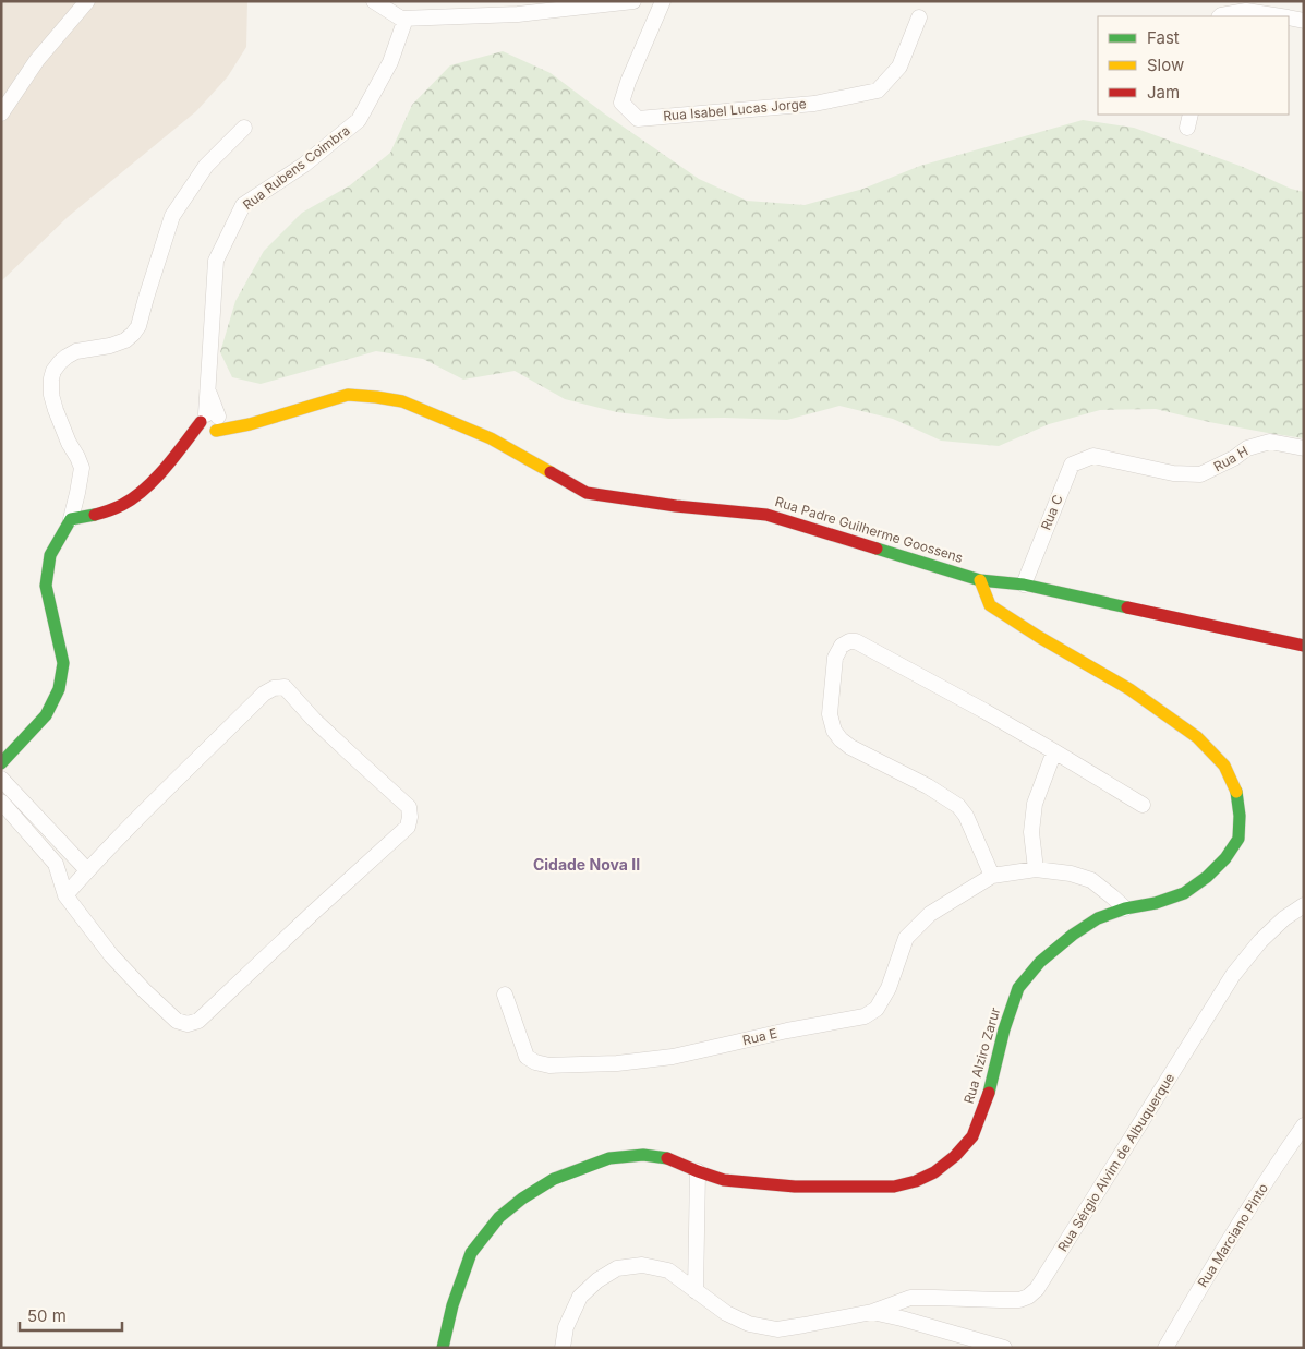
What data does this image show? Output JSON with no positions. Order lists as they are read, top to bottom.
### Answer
{
  "streets": {
    "street": [
      "Rua Isabel Lucas Jorge",
      "Rua Rubens Coimbra",
      "Rua H",
      "Rua C",
      "Rua Padre Guilherme Goossens",
      "Rua E",
      "Rua Alziro Zarur",
      "Rua Sérgio Alvim de Albuquerque",
      "Rua Marciano Pinto"
    ]
  },
  "crossings": [
    ["Rua Rubens Coimbra", "Rua Padre Guilherme Goossens"],
    ["Rua H", "Rua C"],
    ["Rua C", "Rua Padre Guilherme Goossens"],
    ["Rua Padre Guilherme Goossens", "Rua Alziro Zarur"]
  ],
  "districts": ["Cidade Nova II"],
  "legend": ["Fast", "Slow", "Jam"],
  "scale_bar": "50 m"
}
